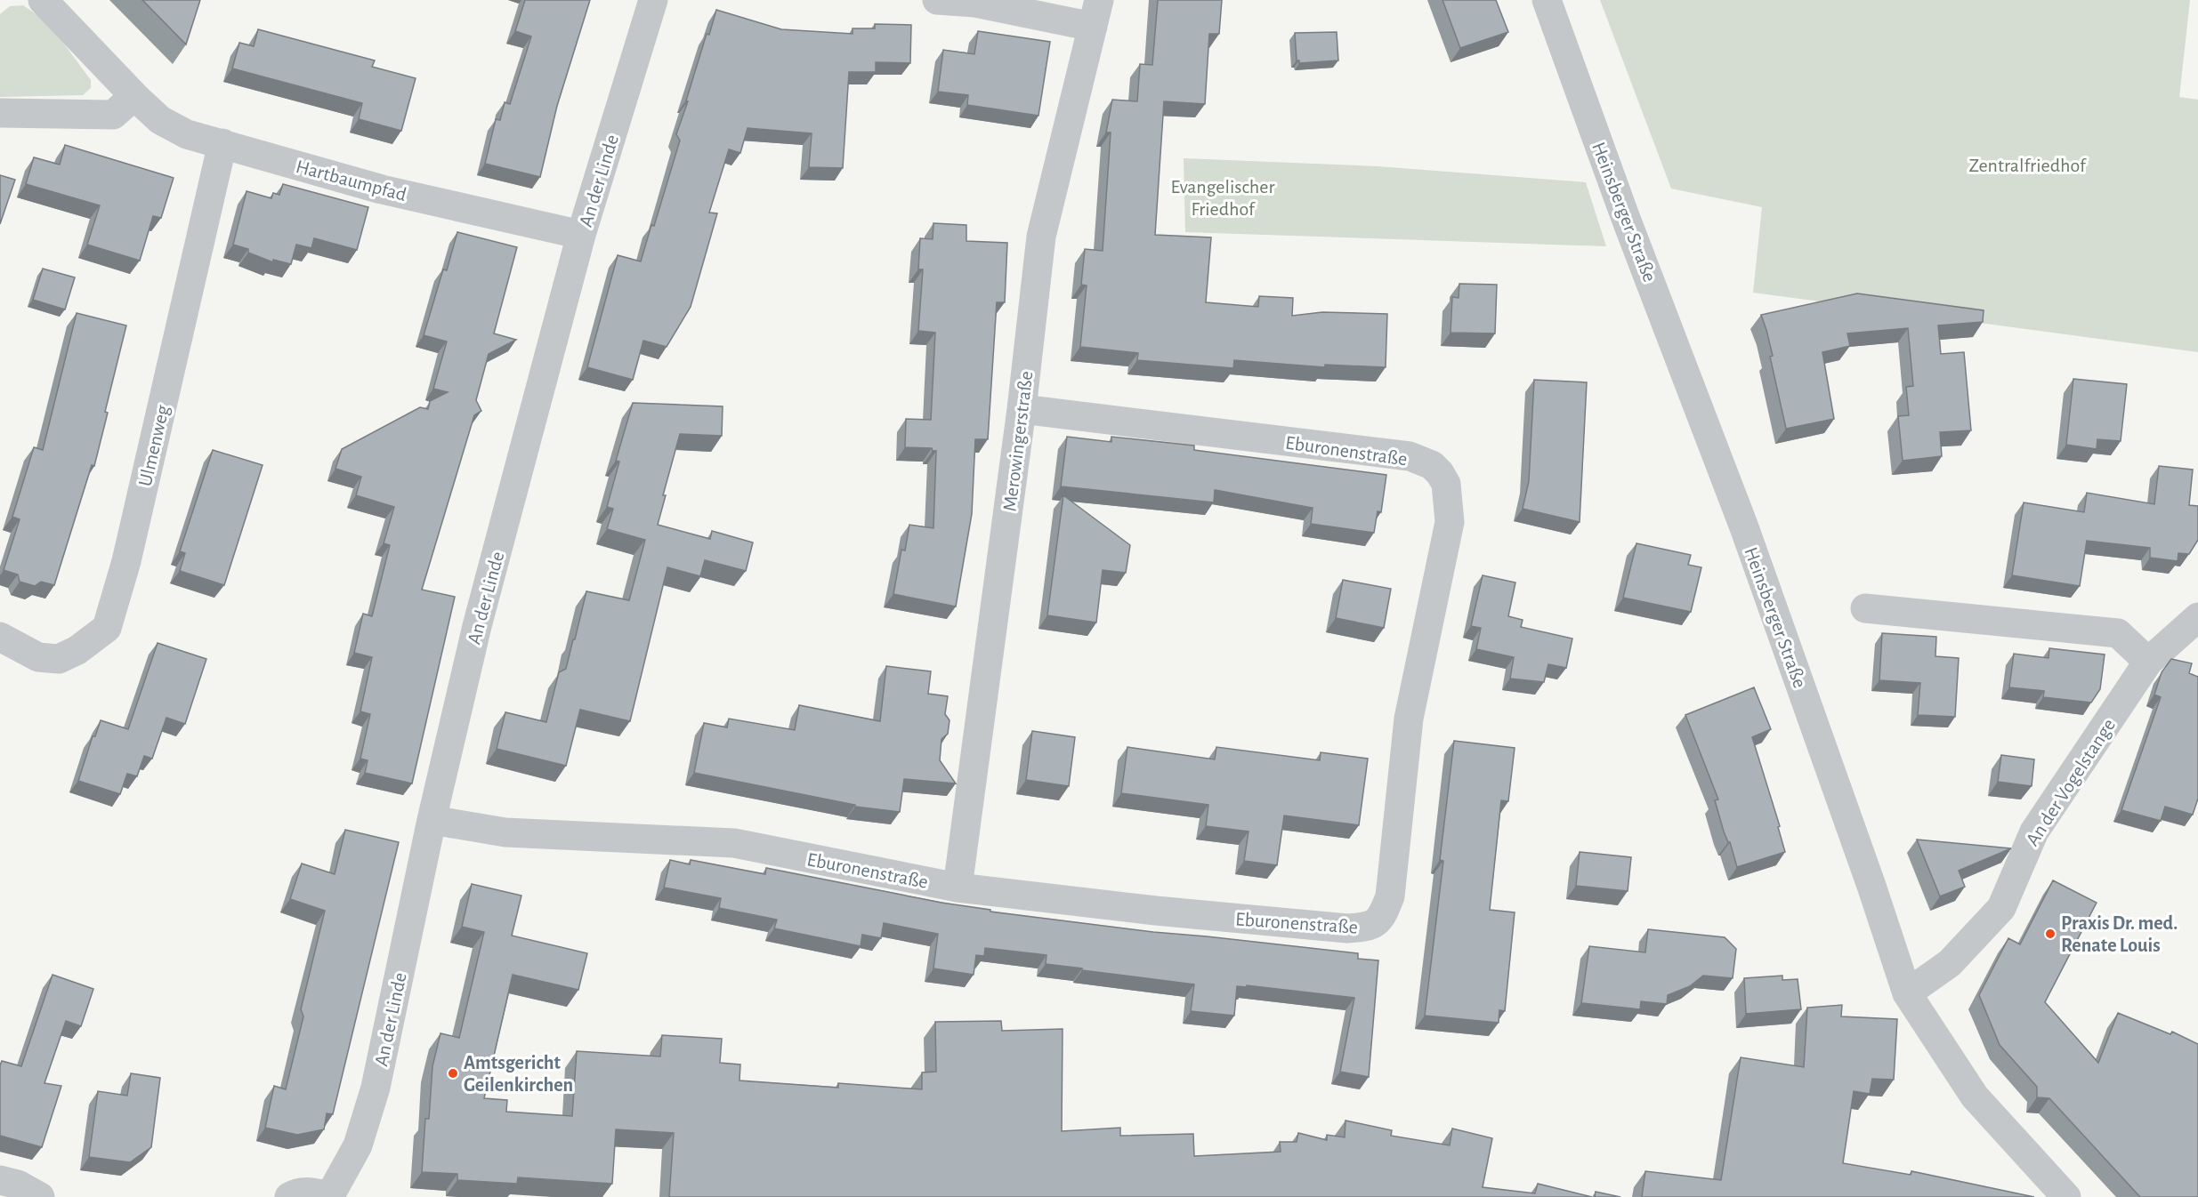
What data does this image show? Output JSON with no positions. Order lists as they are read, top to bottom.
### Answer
{
  "streets": {
    "street": [
      "Hartbaumpfad",
      "An der Linde",
      "Heinsberger Straße",
      "Merowingerstraße",
      "Ulmenweg",
      "Eburonenstraße",
      "An der Vogelstange"
    ]
  },
  "crossings": [
    ["Hartbaumpfad", "An der Linde"],
    ["Hartbaumpfad", "Ulmenweg"],
    ["An der Linde", "Eburonenstraße"],
    ["Heinsberger Straße", "An der Vogelstange"],
    ["Merowingerstraße", "Eburonenstraße"]
  ],
  "parks": ["Zentralfriedhof", "Evangelischer Friedhof"],
  "places": ["Praxis Dr. med. Renate Louis", "Amtsgericht Geilenkirchen"]
}
